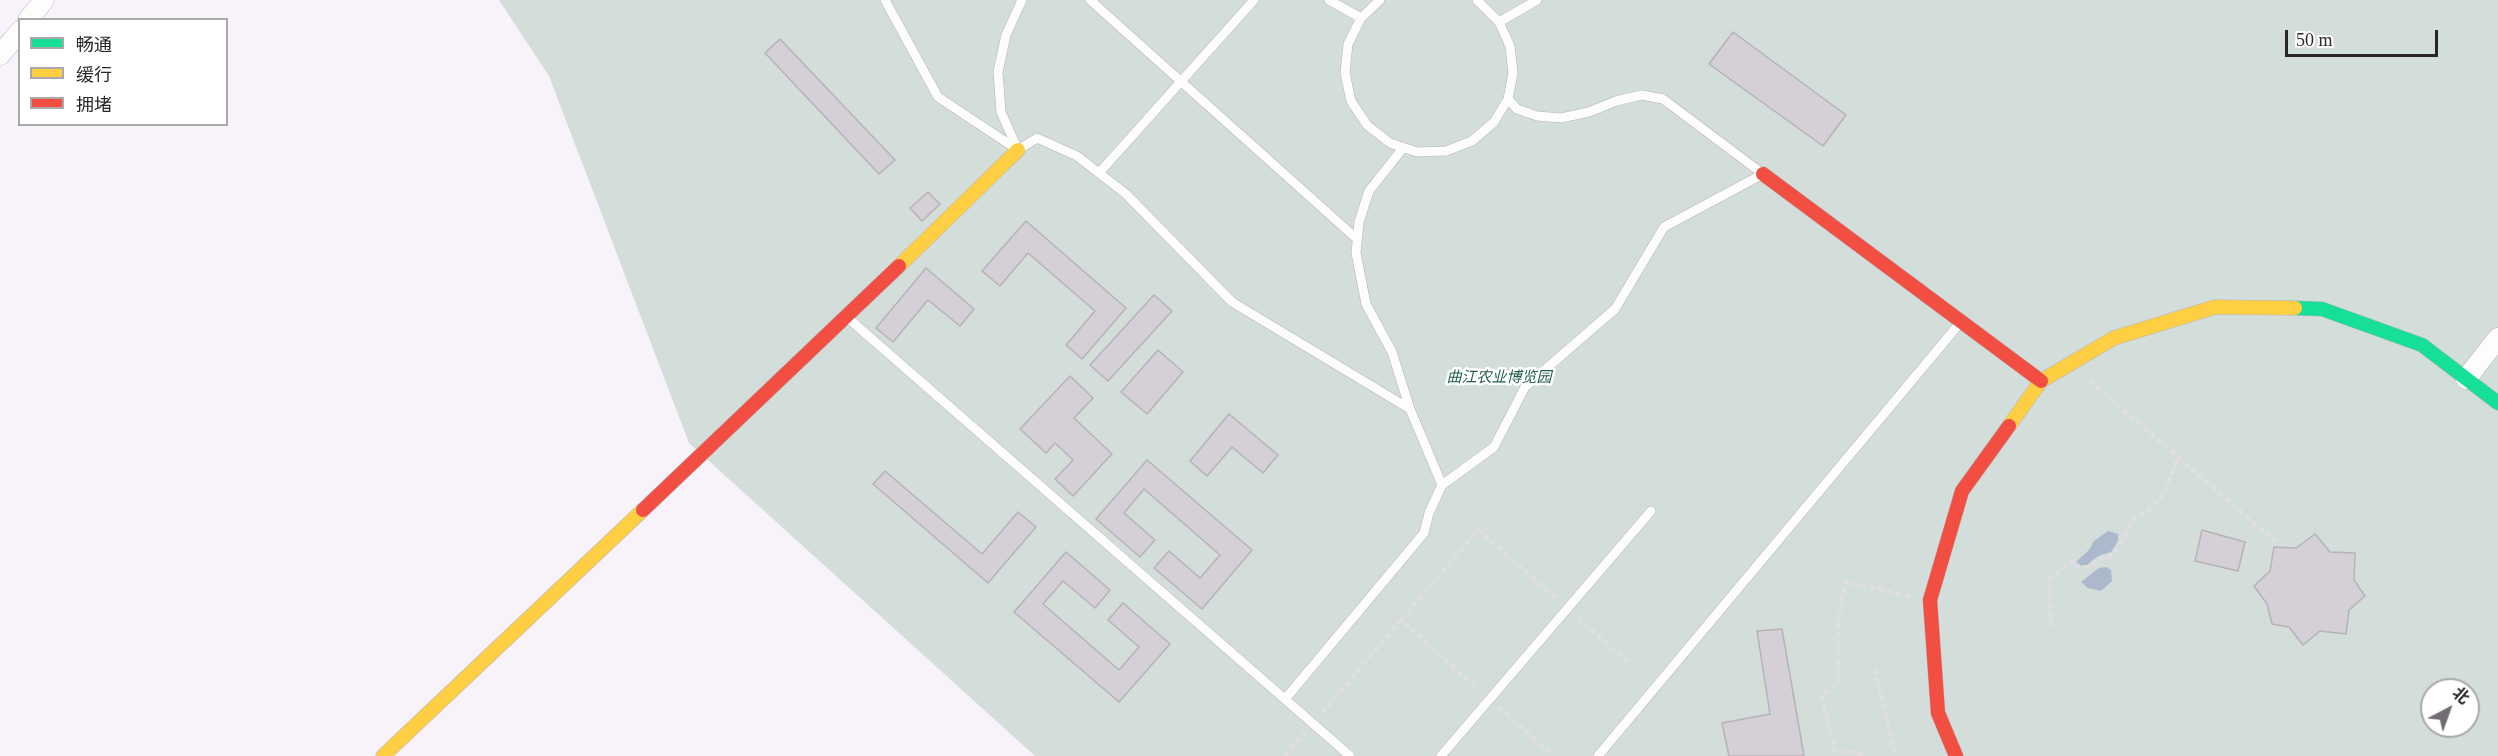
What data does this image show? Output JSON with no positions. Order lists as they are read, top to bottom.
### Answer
{
  "parks": ["曲江农业博览园"],
  "legend": ["畅通", "缓行", "拥堵"],
  "scale_bar": "50 m",
  "north": "top right"
}
